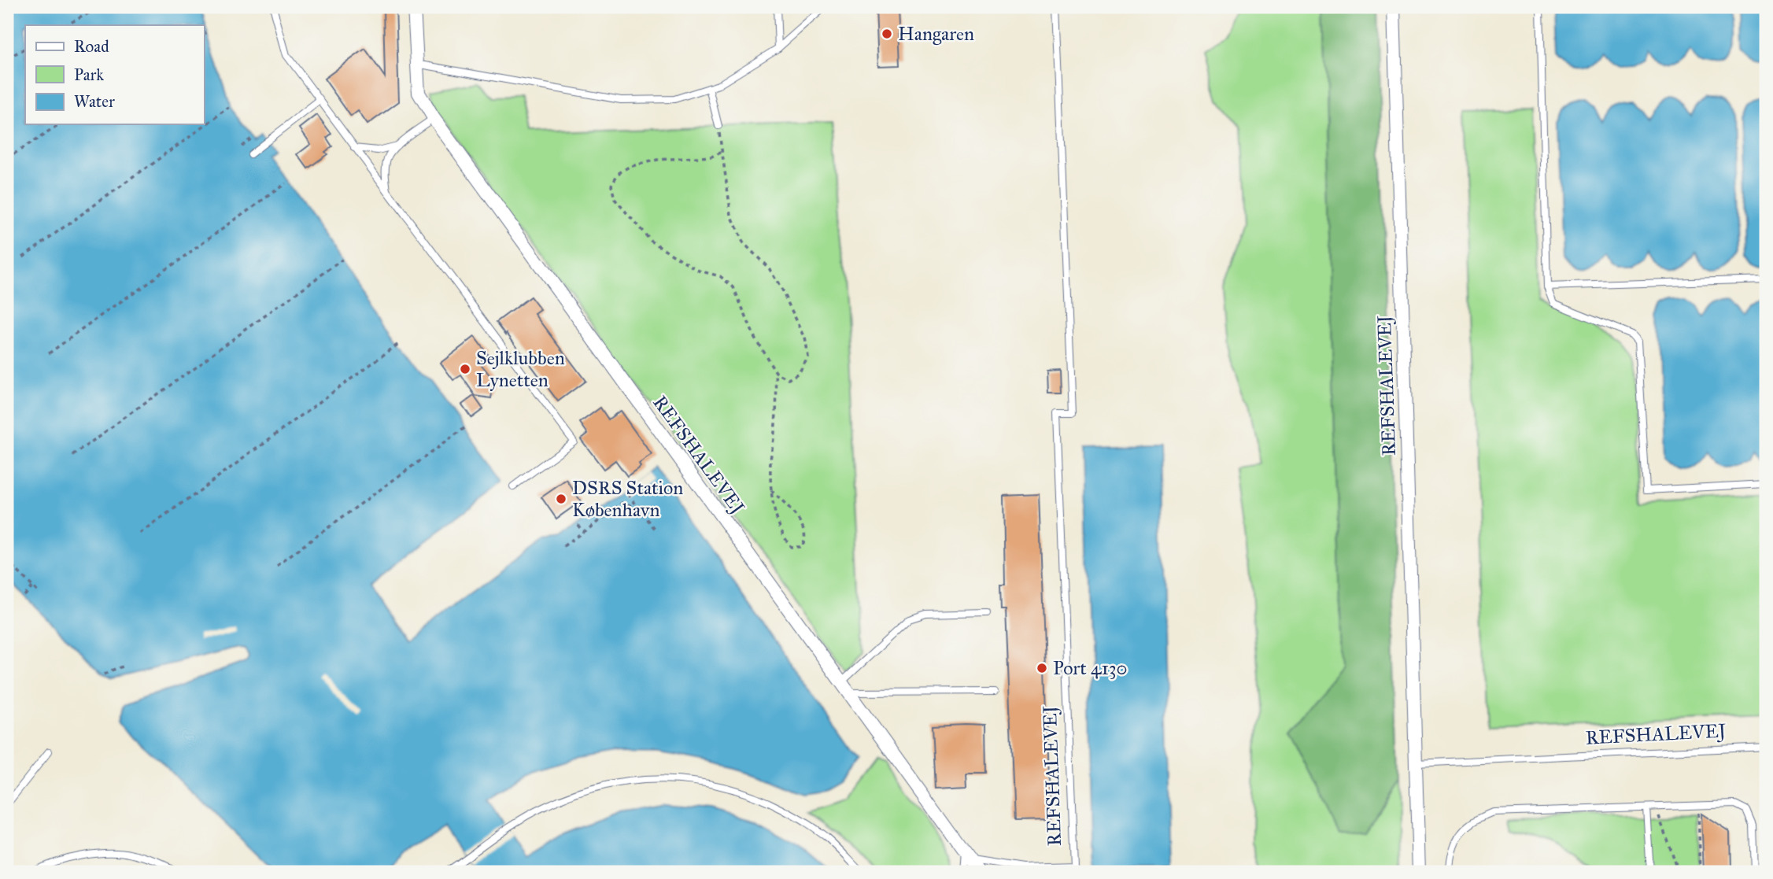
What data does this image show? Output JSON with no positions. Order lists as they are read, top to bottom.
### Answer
{
  "streets": {
    "street": ["REFSHALEVEJ"]
  },
  "places": [
    "Hangaren",
    "Sejlklubben Lynetten",
    "DSRS Station København",
    "Port 4130"
  ],
  "legend": ["Road", "Park", "Water"]
}
